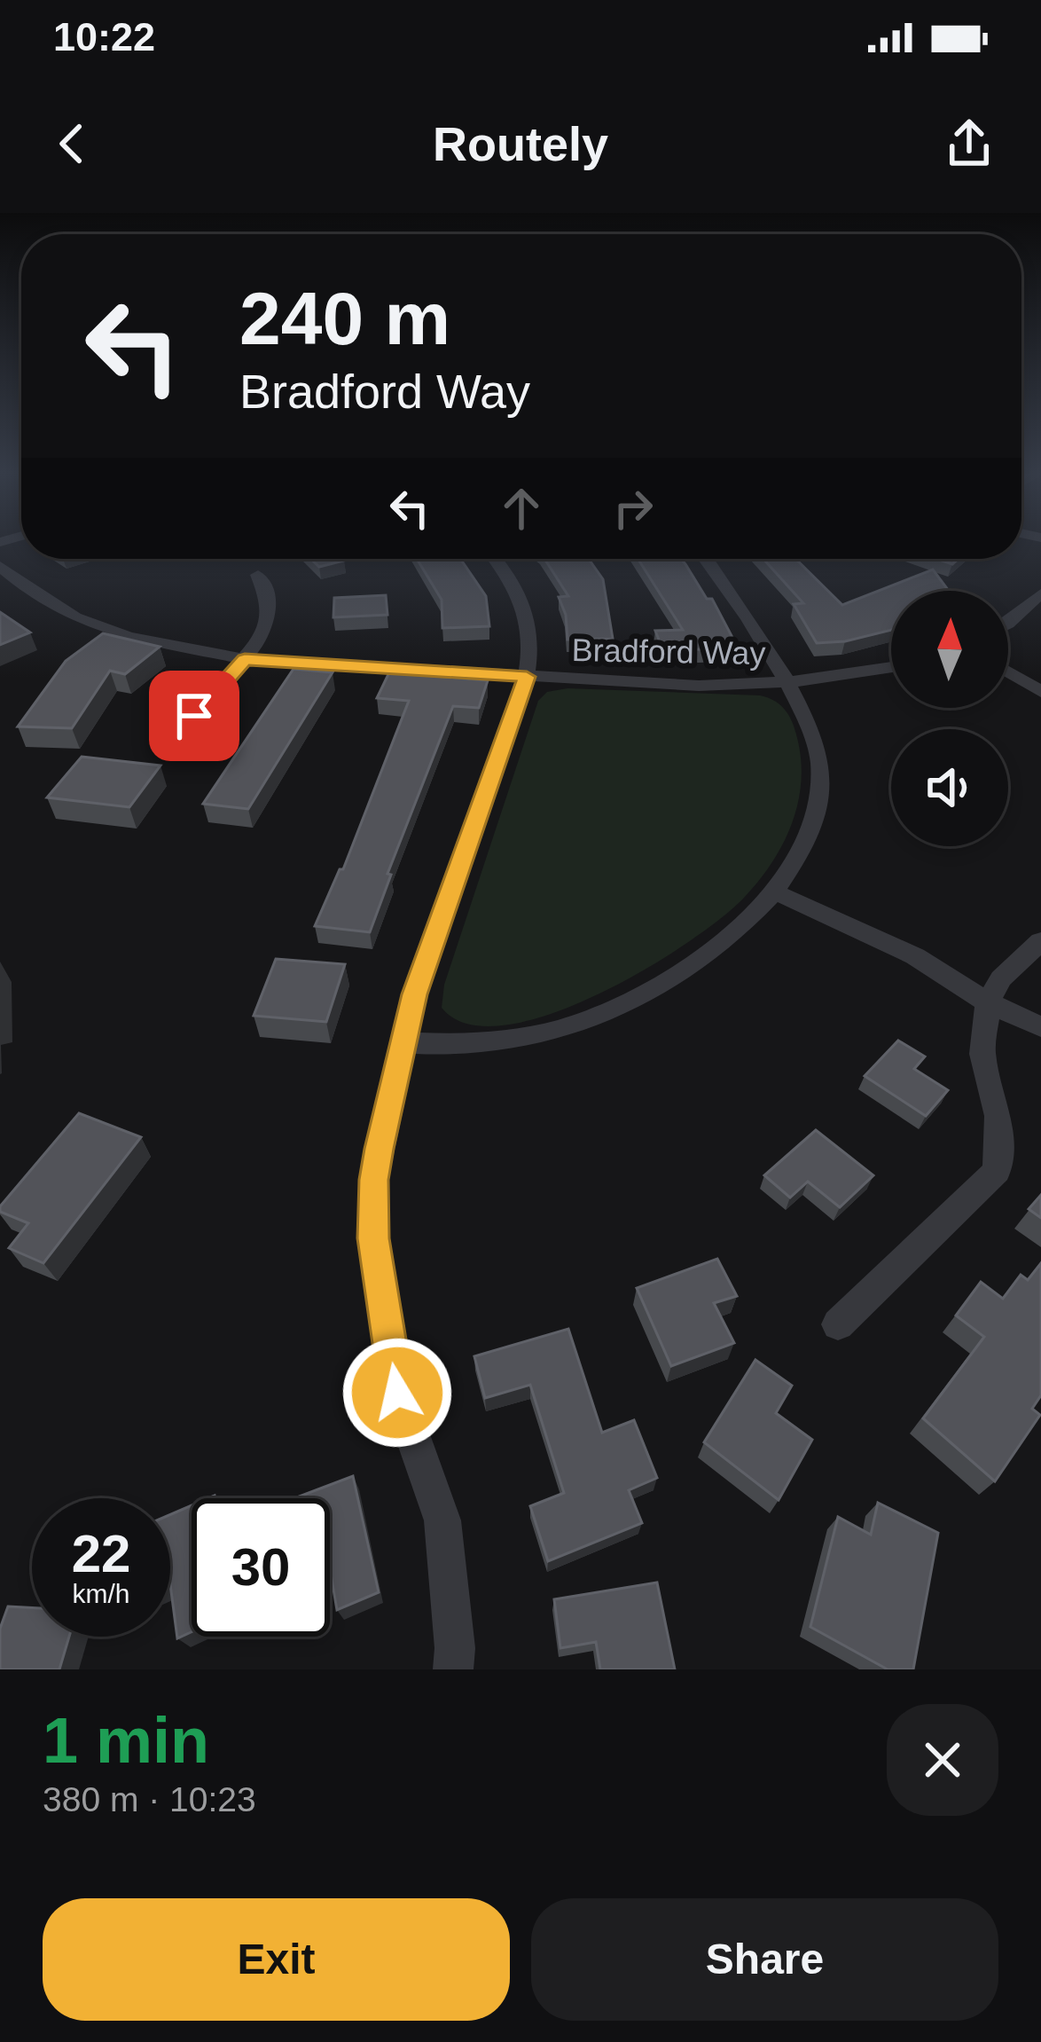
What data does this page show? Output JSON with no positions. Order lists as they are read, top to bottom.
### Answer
{
  "streets": {
    "street": ["Bradford Way"]
  },
  "north": "top",
  "page": {
    "status": "10:22",
    "header": "Routely",
    "turn": ["240 m", "Bradford Way"],
    "speed": "22 km/h",
    "limit": "30",
    "heading": ["1 min", "380 m · 10:23"],
    "buttons": ["Exit", "Share"]
  }
}
